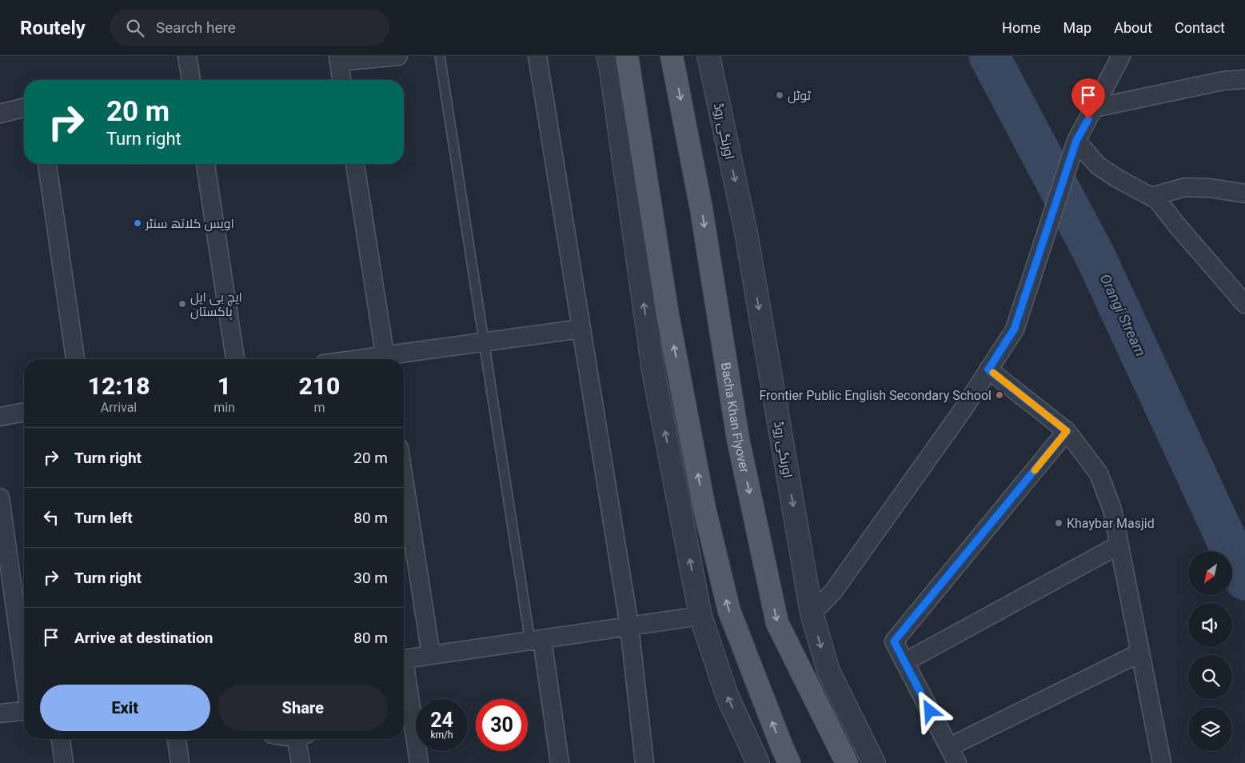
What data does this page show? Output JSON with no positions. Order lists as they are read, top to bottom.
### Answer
{
  "streets": {
    "main road": ["Bacha Khan Flyover"],
    "street": ["اورنگی روڈ"]
  },
  "water": ["Orangi Stream"],
  "places": [
    "ٹوٹل",
    "اویس کلاتھ سنٹر",
    "ایچ بی ایل پاکستان",
    "Frontier Public English Secondary School",
    "Khaybar Masjid"
  ],
  "north": "bottom left",
  "page": {
    "header": "Routely",
    "search": "Search here",
    "nav": [
      "Home",
      "Map",
      "About",
      "Contact"
    ],
    "turn": ["20 m", "Turn right"],
    "eta": [
      "12:18",
      "Arrival",
      "1",
      "min",
      "210",
      "m"
    ],
    "list": [
      {
        "name": "Turn right",
        "value": "20 m"
      },
      {
        "name": "Turn left",
        "value": "80 m"
      },
      {
        "name": "Turn right",
        "value": "30 m"
      },
      {
        "name": "Arrive at destination",
        "value": "80 m"
      }
    ],
    "buttons": ["Exit", "Share"],
    "speed": "24 km/h",
    "limit": "30"
  }
}
